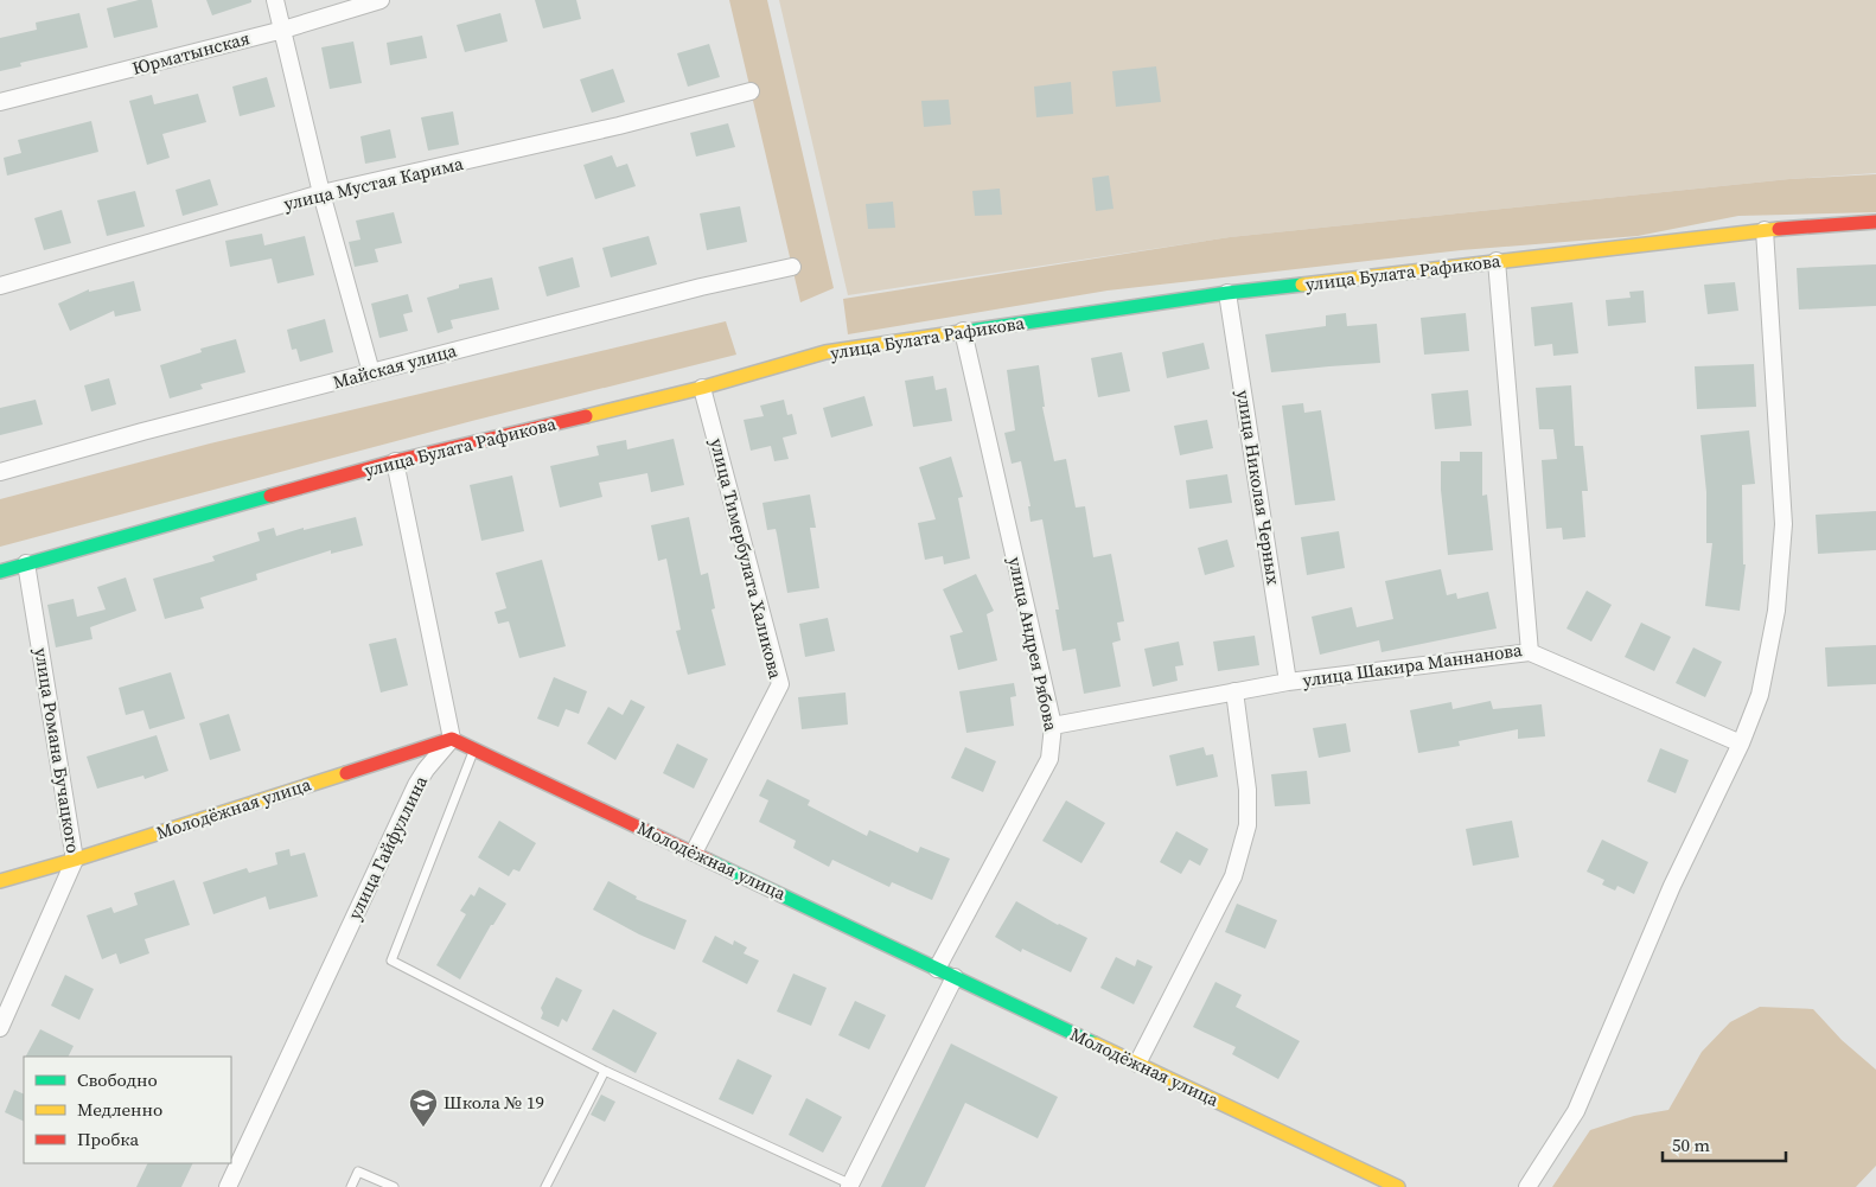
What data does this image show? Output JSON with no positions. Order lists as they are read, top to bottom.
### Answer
{
  "streets": {
    "street": [
      "Юрматынская",
      "улица Мустая Карима",
      "улица Булата Рафикова",
      "Майская улица",
      "улица Николая Черных",
      "улица Тимербулата Халикова",
      "улица Андрея Рябова",
      "улица Шакира Маннанова",
      "улица Романа Бучацкого",
      "Молодёжная улица",
      "улица Гайфуллина"
    ]
  },
  "crossings": [
    ["улица Булата Рафикова", "улица Николая Черных"],
    ["улица Булата Рафикова", "улица Тимербулата Халикова"],
    ["улица Булата Рафикова", "улица Андрея Рябова"],
    ["улица Булата Рафикова", "улица Шакира Маннанова"],
    ["улица Булата Рафикова", "улица Романа Бучацкого"],
    ["улица Николая Черных", "улица Шакира Маннанова"],
    ["улица Тимербулата Халикова", "Молодёжная улица"],
    ["улица Андрея Рябова", "улица Шакира Маннанова"],
    ["улица Андрея Рябова", "Молодёжная улица"],
    ["улица Романа Бучацкого", "Молодёжная улица"],
    ["Молодёжная улица", "улица Гайфуллина"]
  ],
  "places": {
    "school or university": ["Школа № 19"]
  },
  "legend": ["Свободно", "Медленно", "Пробка"],
  "scale_bar": "50 m"
}
